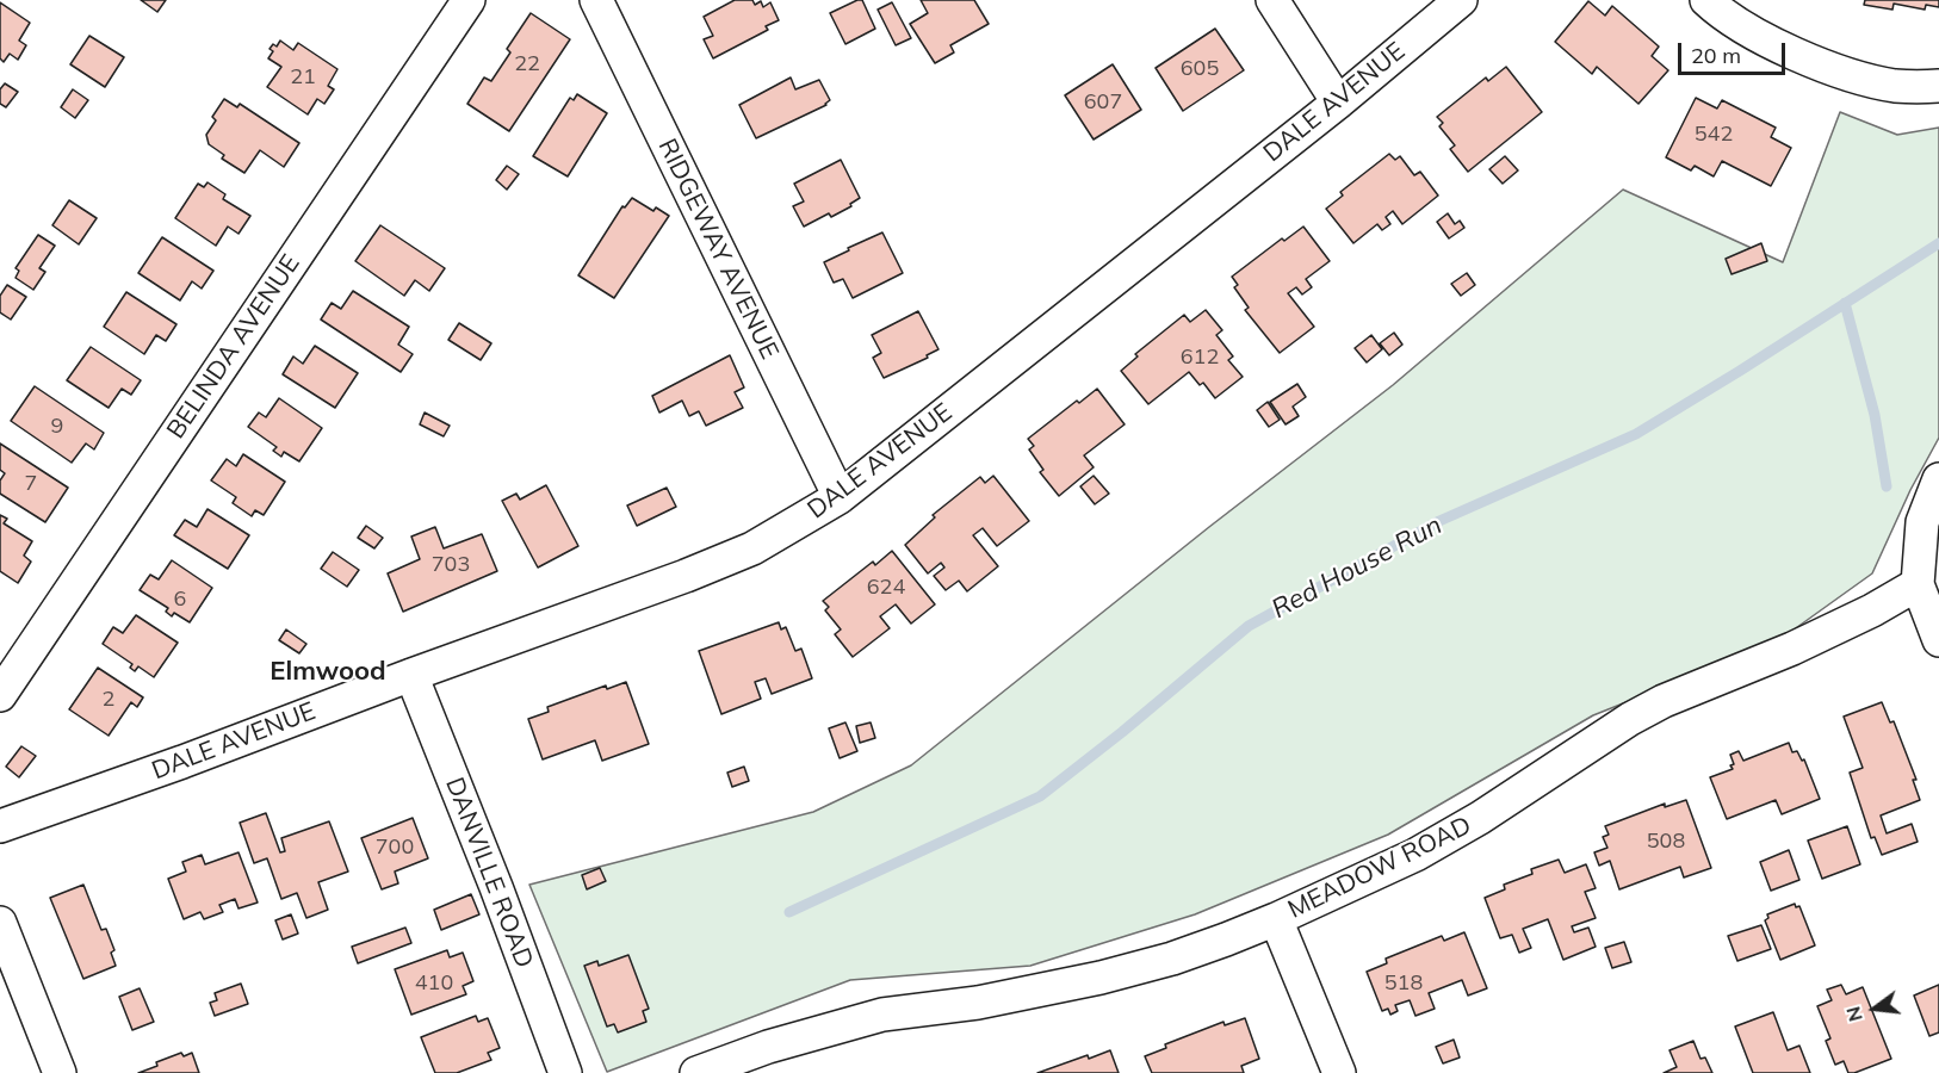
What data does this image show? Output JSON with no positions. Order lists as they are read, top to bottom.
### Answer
{
  "streets": {
    "street": [
      "DALE AVENUE",
      "RIDGEWAY AVENUE",
      "BELINDA AVENUE",
      "MEADOW ROAD",
      "DANVILLE ROAD"
    ]
  },
  "crossings": [
    ["DALE AVENUE", "RIDGEWAY AVENUE"],
    ["DALE AVENUE", "DANVILLE ROAD"]
  ],
  "districts": ["Elmwood"],
  "water": ["Red House Run"],
  "house_numbers": [
    "22",
    "605",
    "21",
    "607",
    "542",
    "612",
    "9",
    "7",
    "703",
    "624",
    "6",
    "2",
    "508",
    "700",
    "410",
    "518"
  ],
  "scale_bar": "20 m",
  "north": "left"
}
